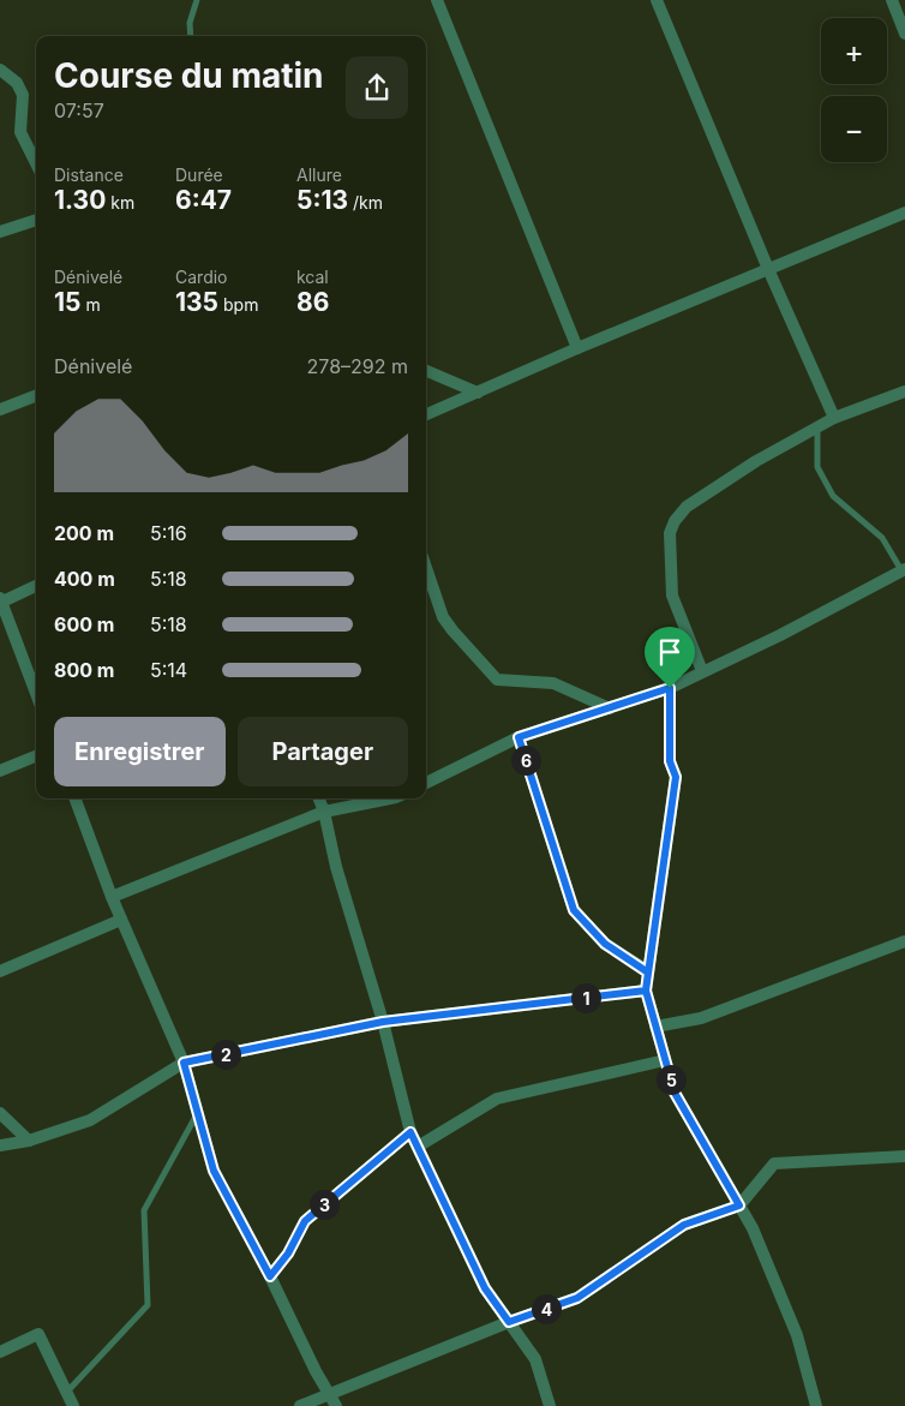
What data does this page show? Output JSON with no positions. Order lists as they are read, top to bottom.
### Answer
{
  "page": {
    "map_buttons": ["+", "−"],
    "heading": ["Course du matin", "07:57"],
    "stats": [
      ["Distance", "1.30 km"],
      ["Durée", "6:47"],
      ["Allure", "5:13 /km"],
      ["Dénivelé", "15 m"],
      ["Cardio", "135 bpm"],
      ["kcal", "86"]
    ],
    "chart": ["Dénivelé", "278–292 m"],
    "list": [
      {
        "name": "200 m",
        "note": "5:16"
      },
      {
        "name": "400 m",
        "note": "5:18"
      },
      {
        "name": "600 m",
        "note": "5:18"
      },
      {
        "name": "800 m",
        "note": "5:14"
      }
    ],
    "buttons": ["Enregistrer", "Partager"],
    "pins": [
      "6",
      "1",
      "2",
      "5",
      "3",
      "4"
    ]
  }
}
